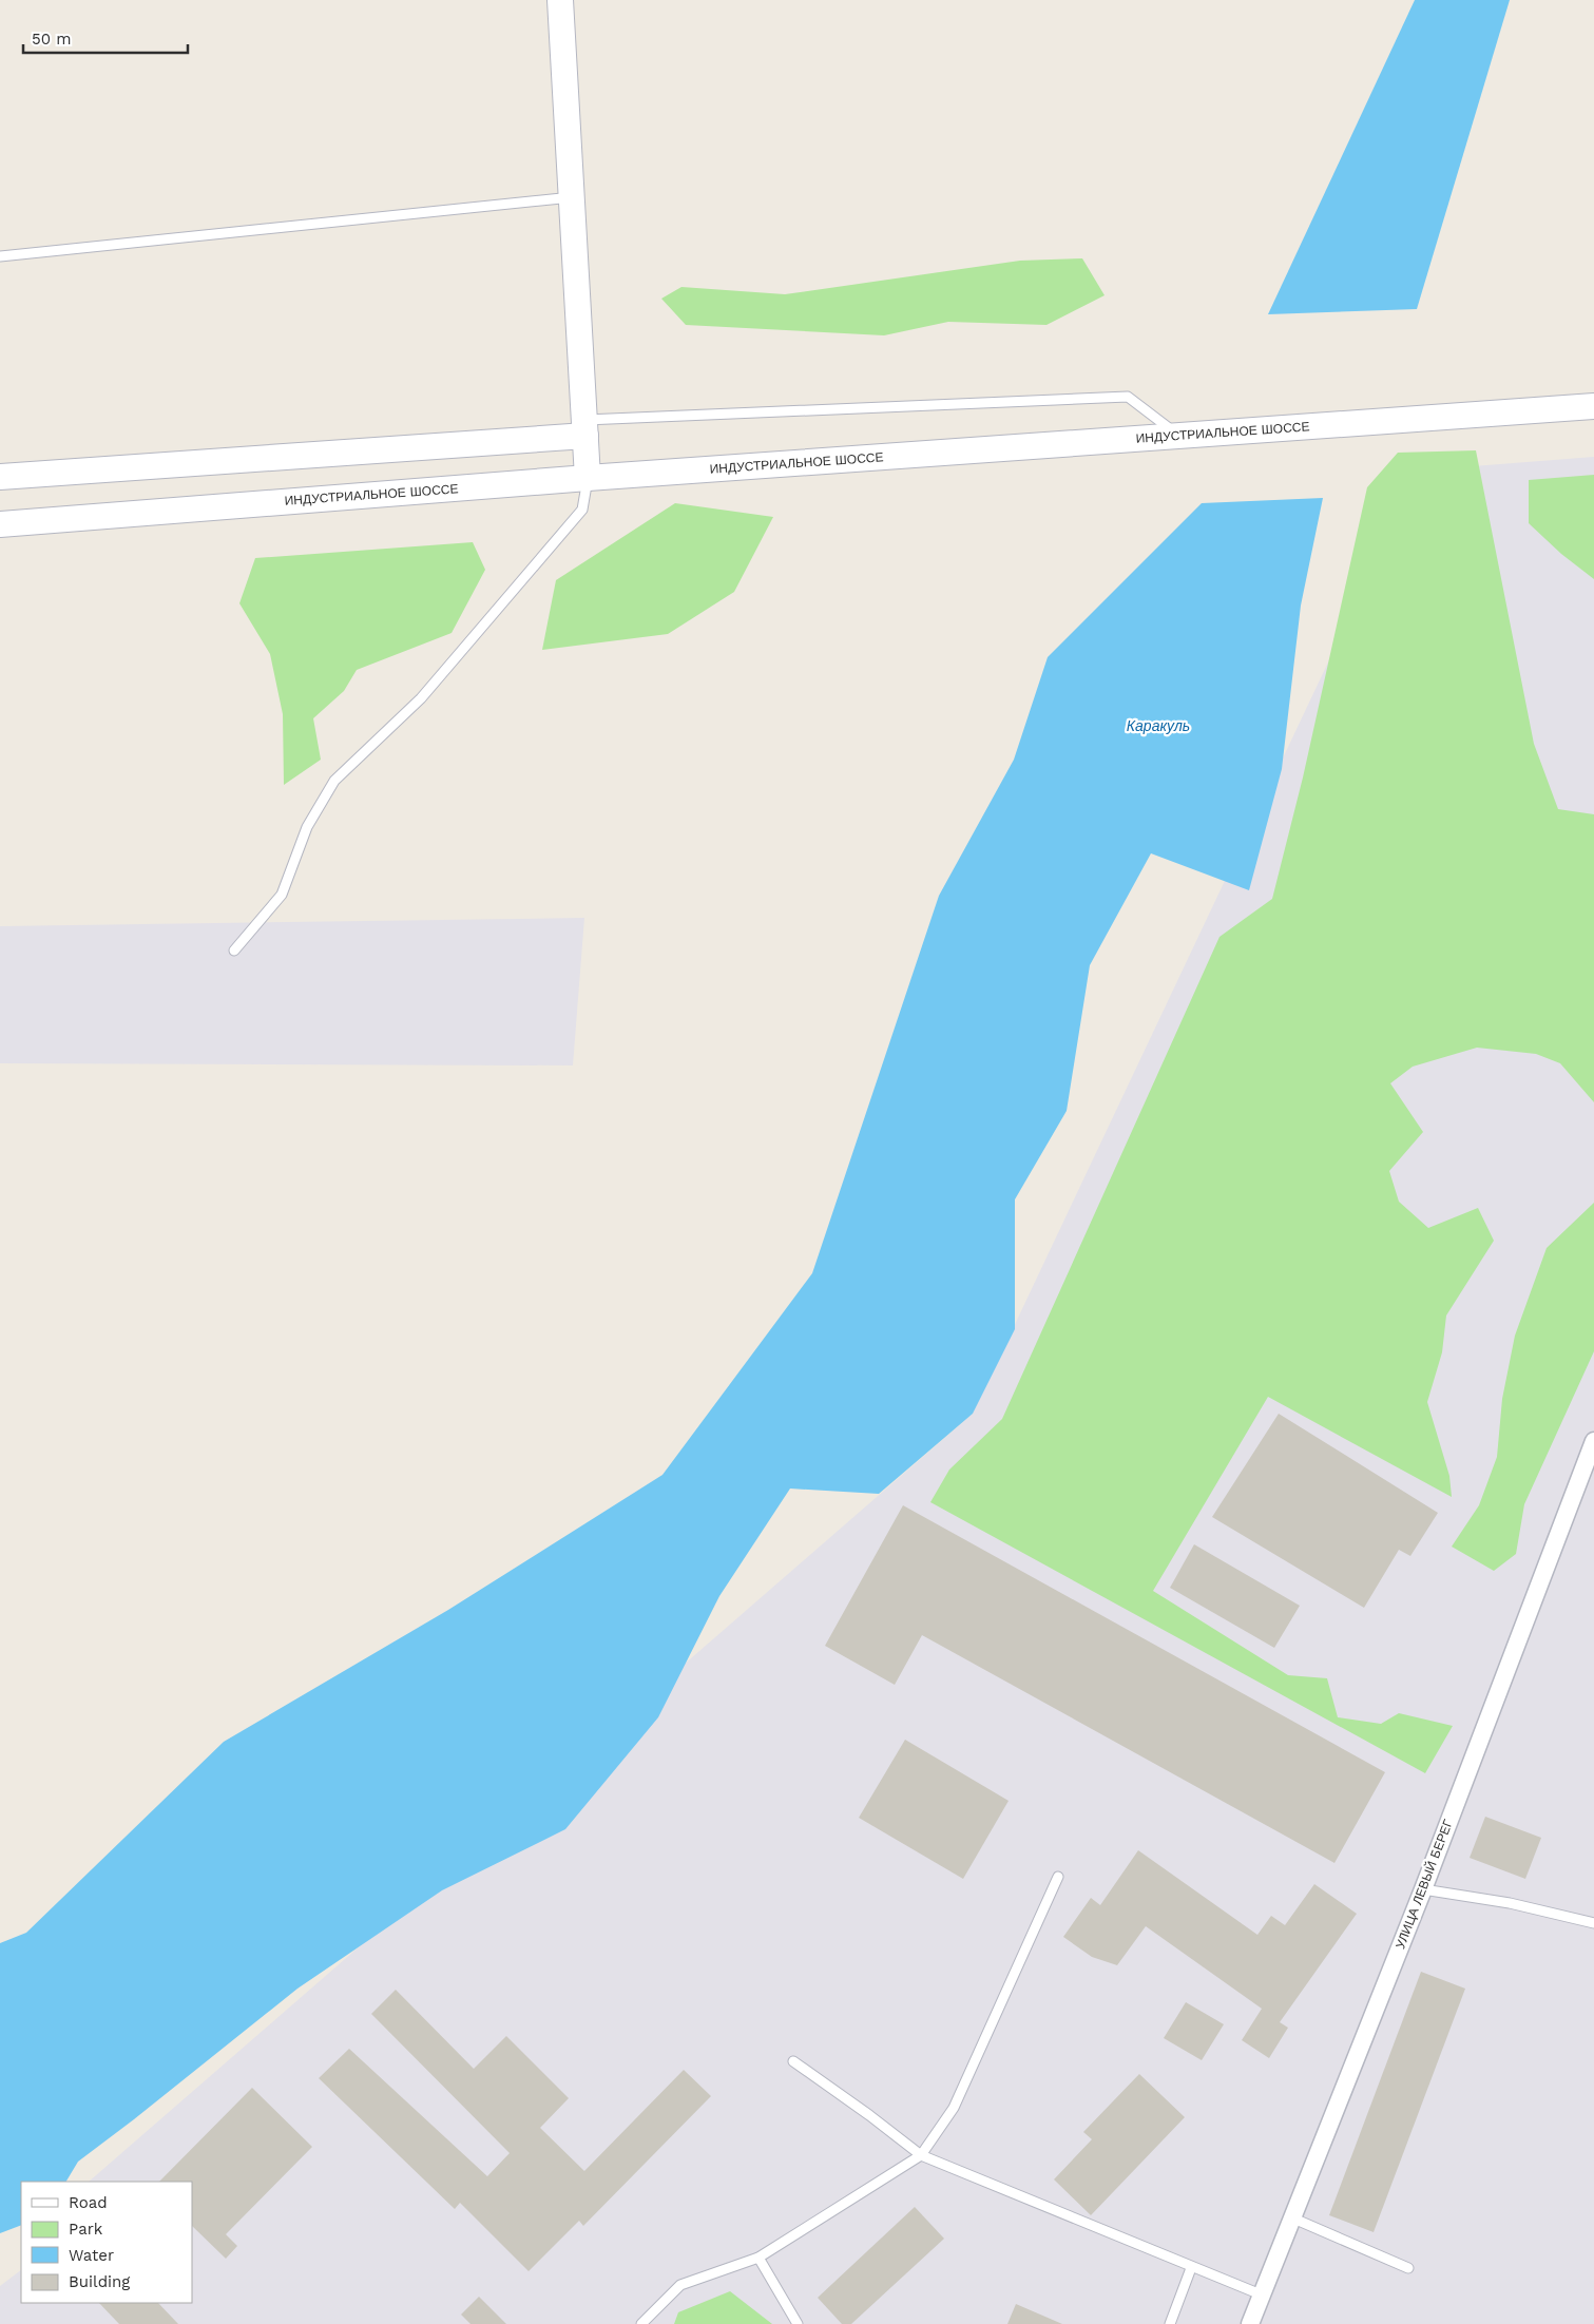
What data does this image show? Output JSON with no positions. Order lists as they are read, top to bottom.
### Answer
{
  "streets": {
    "main road": ["ИНДУСТРИАЛЬНОЕ ШОССЕ"],
    "street": ["УЛИЦА ЛЕВЫЙ БЕРЕГ"]
  },
  "water": ["Каракуль"],
  "legend": [
    "Road",
    "Park",
    "Water",
    "Building"
  ],
  "scale_bar": "50 m"
}
